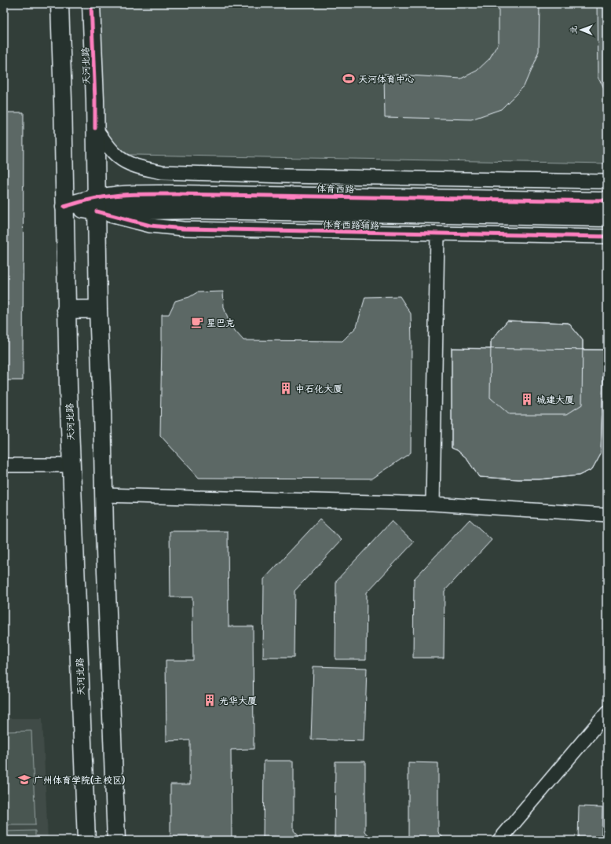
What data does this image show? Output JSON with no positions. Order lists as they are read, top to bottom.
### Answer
{
  "streets": {
    "main road": ["天河北路", "体育西路"],
    "street": ["体育西路辅路"]
  },
  "crossings": [
    ["天河北路", "体育西路"],
    ["天河北路", "体育西路辅路"],
    ["体育西路", "体育西路辅路"]
  ],
  "places": {
    "sports": ["天河体育中心"],
    "cafe": ["星巴克"],
    "building": ["中石化大厦", "城建大厦", "光华大厦"],
    "school or university": ["广州体育学院(主校区)"]
  },
  "north": "left"
}
